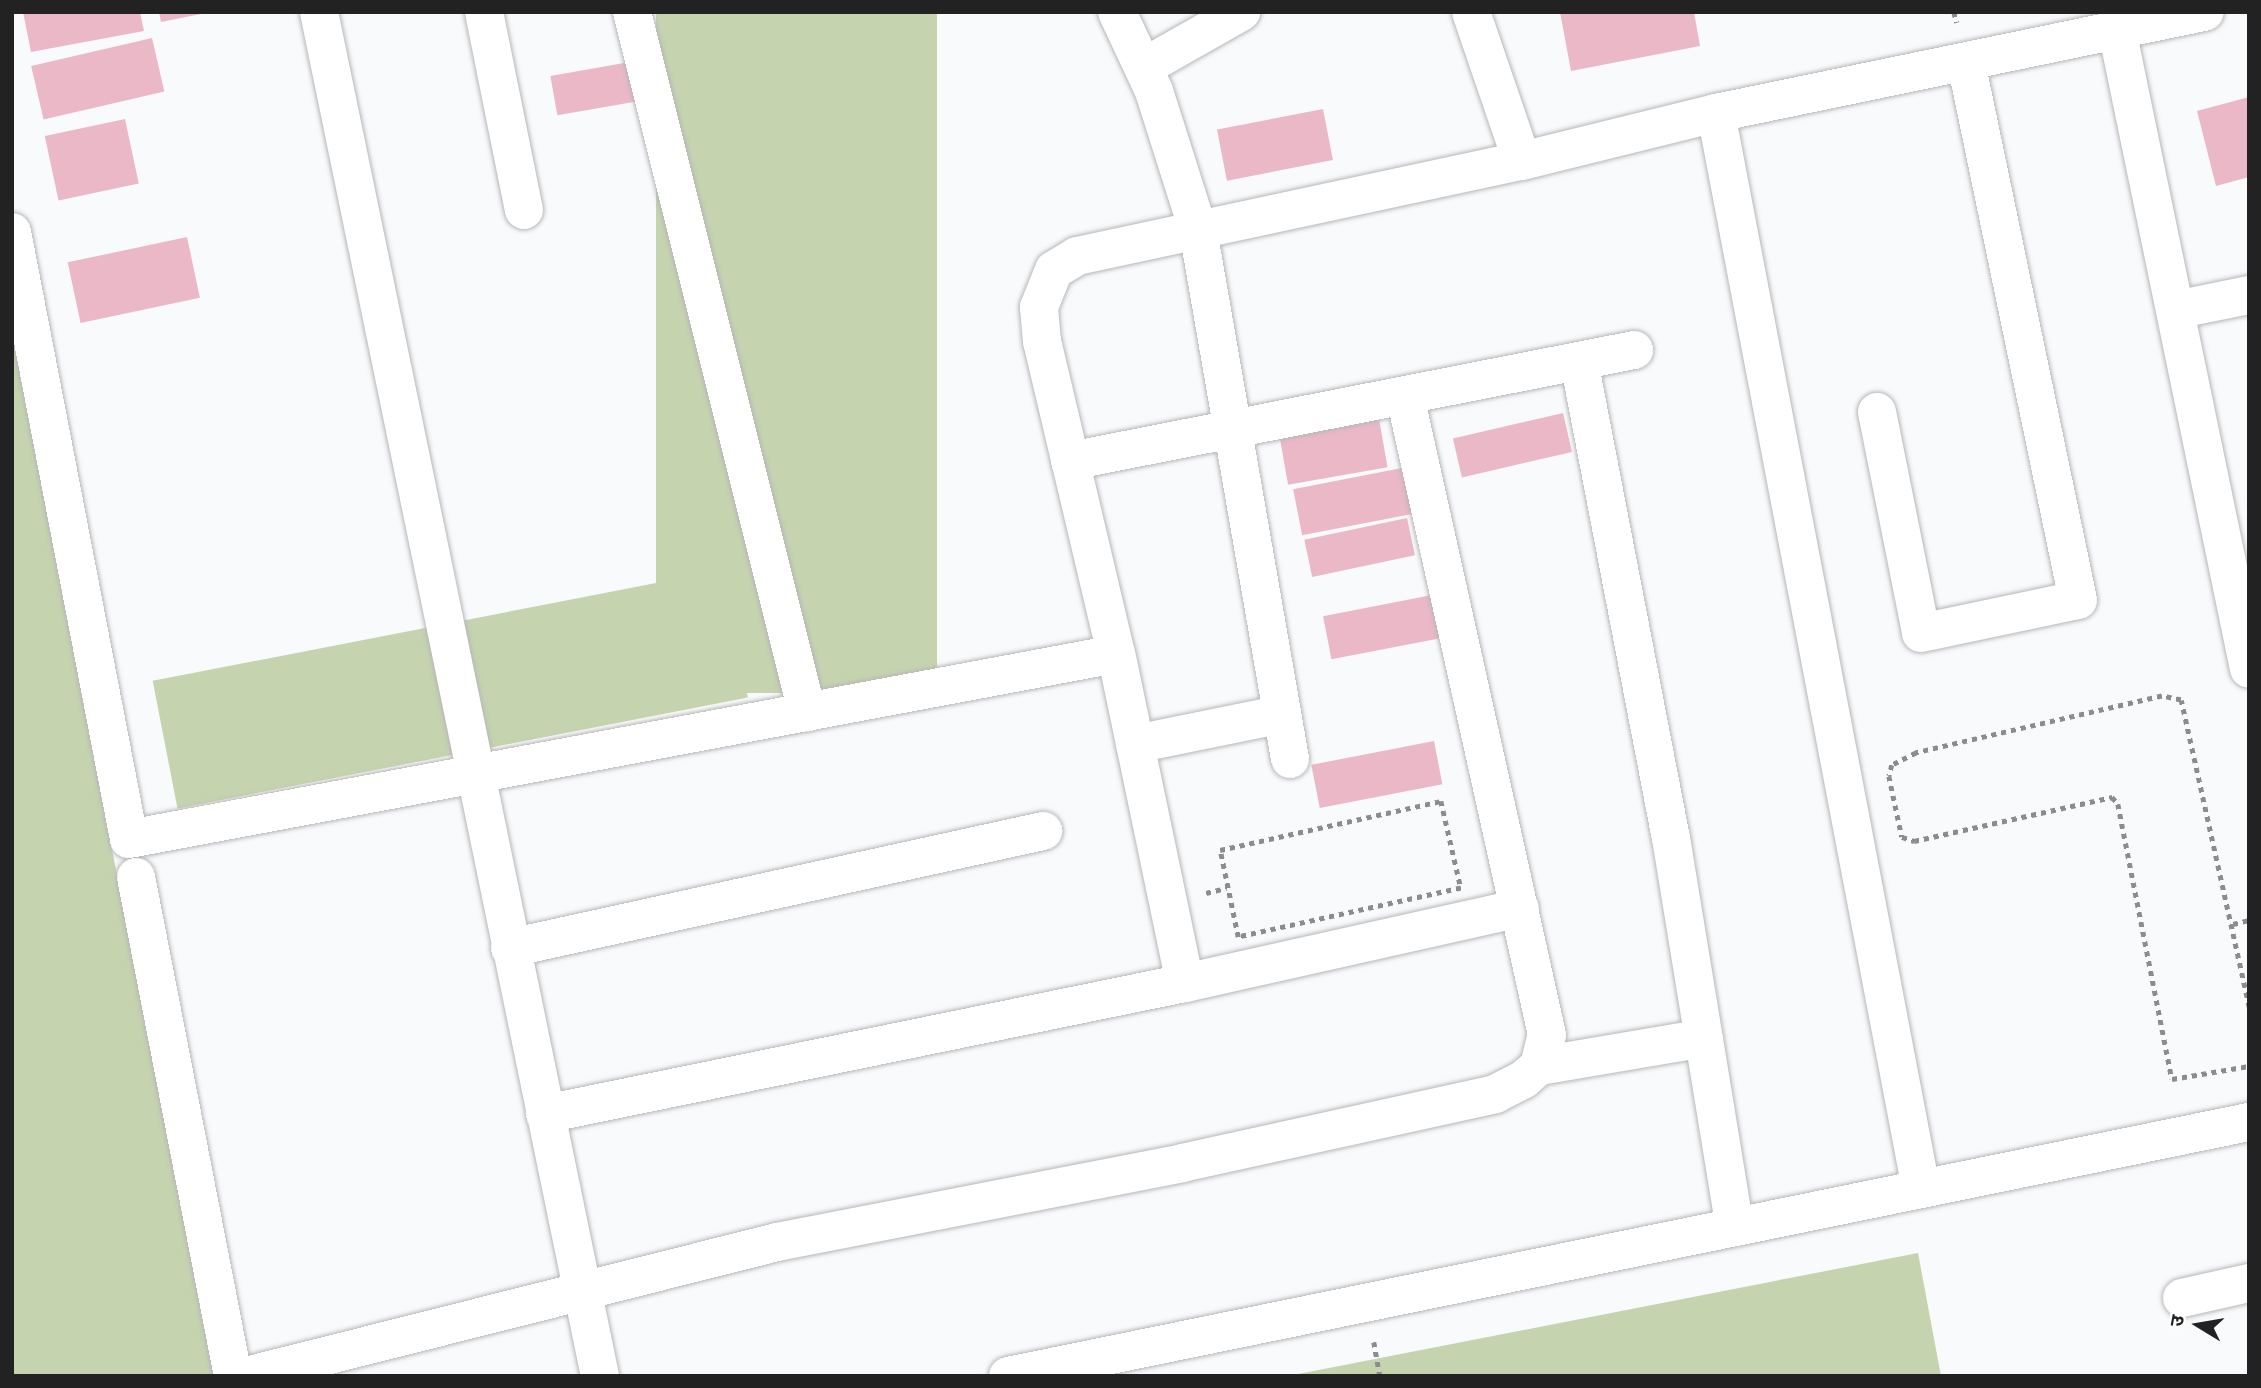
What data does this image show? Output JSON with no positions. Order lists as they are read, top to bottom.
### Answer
{
  "north": "left"
}
